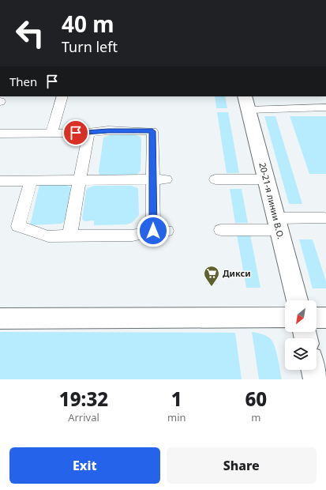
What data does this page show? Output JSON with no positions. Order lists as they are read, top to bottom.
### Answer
{
  "streets": {
    "street": ["20-21-я линии В.О."]
  },
  "places": {
    "supermarket": ["Дикси"]
  },
  "north": "bottom left",
  "page": {
    "turn": ["40 m", "Turn left"],
    "then": "Then",
    "eta": [
      "19:32",
      "Arrival",
      "1",
      "min",
      "60",
      "m"
    ],
    "buttons": ["Exit", "Share"]
  }
}
